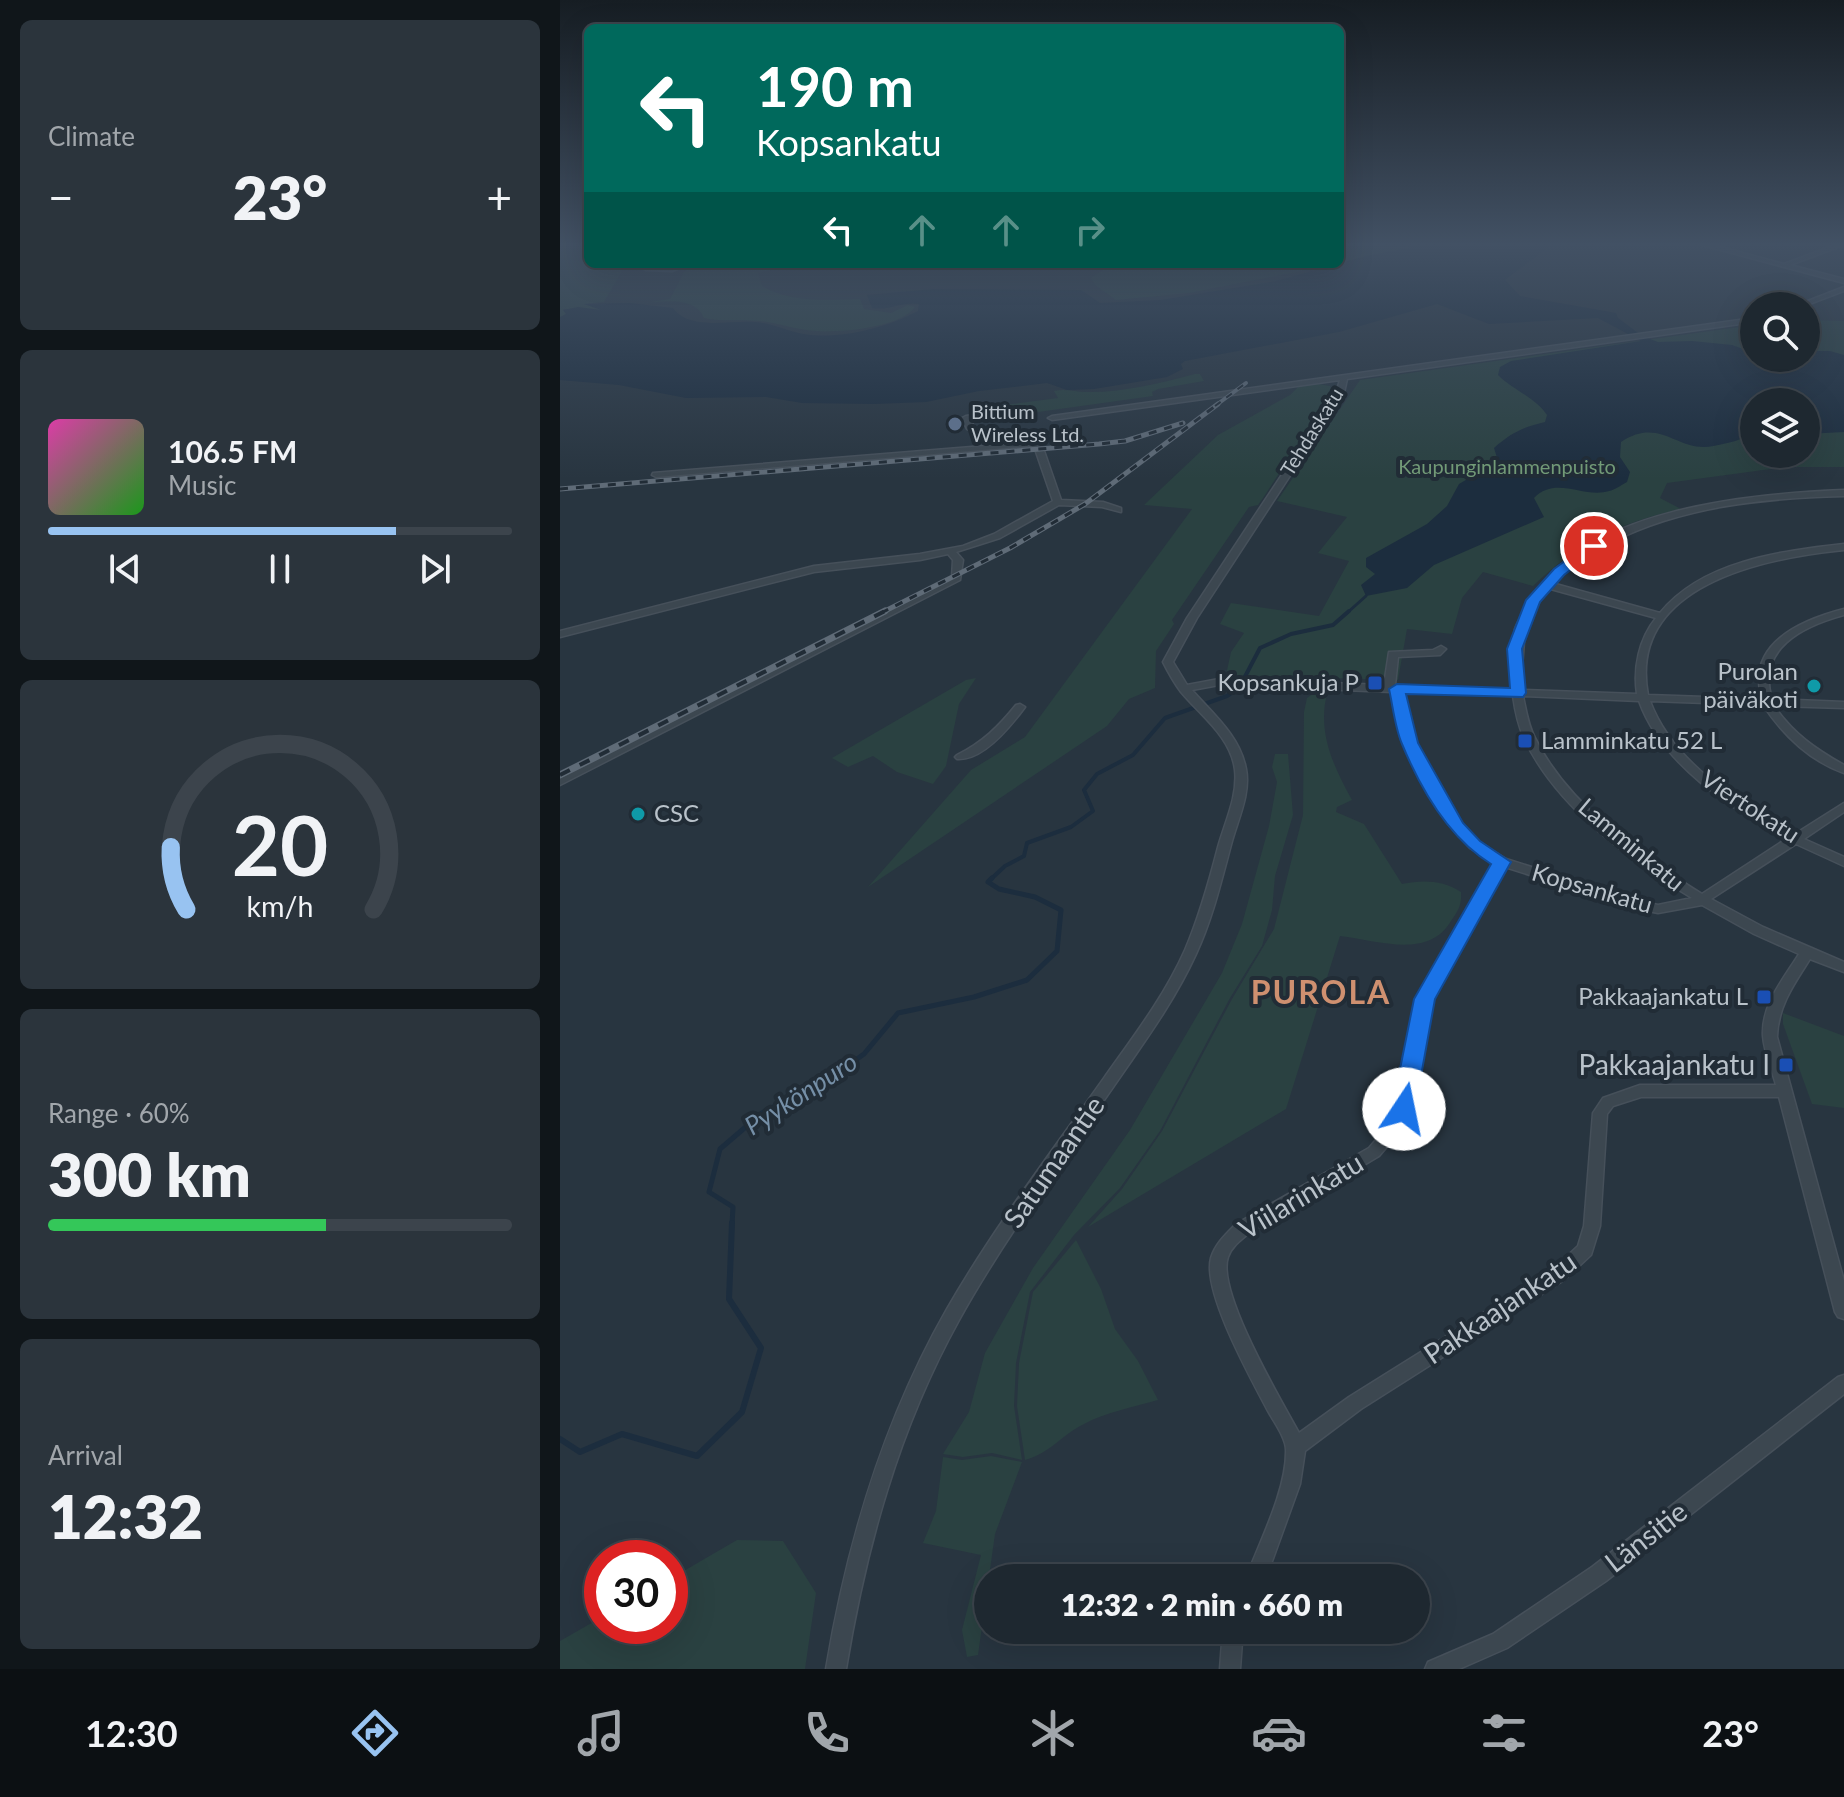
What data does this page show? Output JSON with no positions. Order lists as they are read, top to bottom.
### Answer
{
  "streets": {
    "street": [
      "Tehdaskatu",
      "Viertokatu",
      "Lamminkatu",
      "Kopsankatu",
      "Satumaantie",
      "Viilarinkatu",
      "Pakkaajankatu",
      "Länsitie"
    ]
  },
  "crossings": [
    ["Tehdaskatu", "Satumaantie"],
    ["Lamminkatu", "Kopsankatu"],
    ["Kopsankatu", "Viilarinkatu"],
    ["Viilarinkatu", "Pakkaajankatu"]
  ],
  "districts": ["PUROLA"],
  "water": ["Pyykönpuro"],
  "parks": ["Kaupunginlammenpuisto"],
  "places": {
    "other": ["Bittium Wireless Ltd.", "Purolan päiväkoti", "CSC"],
    "transit": [
      "Kopsankuja P",
      "Lamminkatu 52 L",
      "Pakkaajankatu L",
      "Pakkaajankatu I"
    ]
  },
  "page": {
    "tile": [
      "Climate",
      ["Range · 60%", "300 km"],
      ["Arrival", "12:32"]
    ],
    "turn": ["190 m", "Kopsankatu"],
    "heat": ["−", "23°", "+"],
    "song": ["106.5 FM", "Music"],
    "limit": "30",
    "trip": "12:32 · 2 min · 660 m",
    "tabs": ["12:30", "23°"],
    "gauge": ["20", "km/h"]
  }
}
